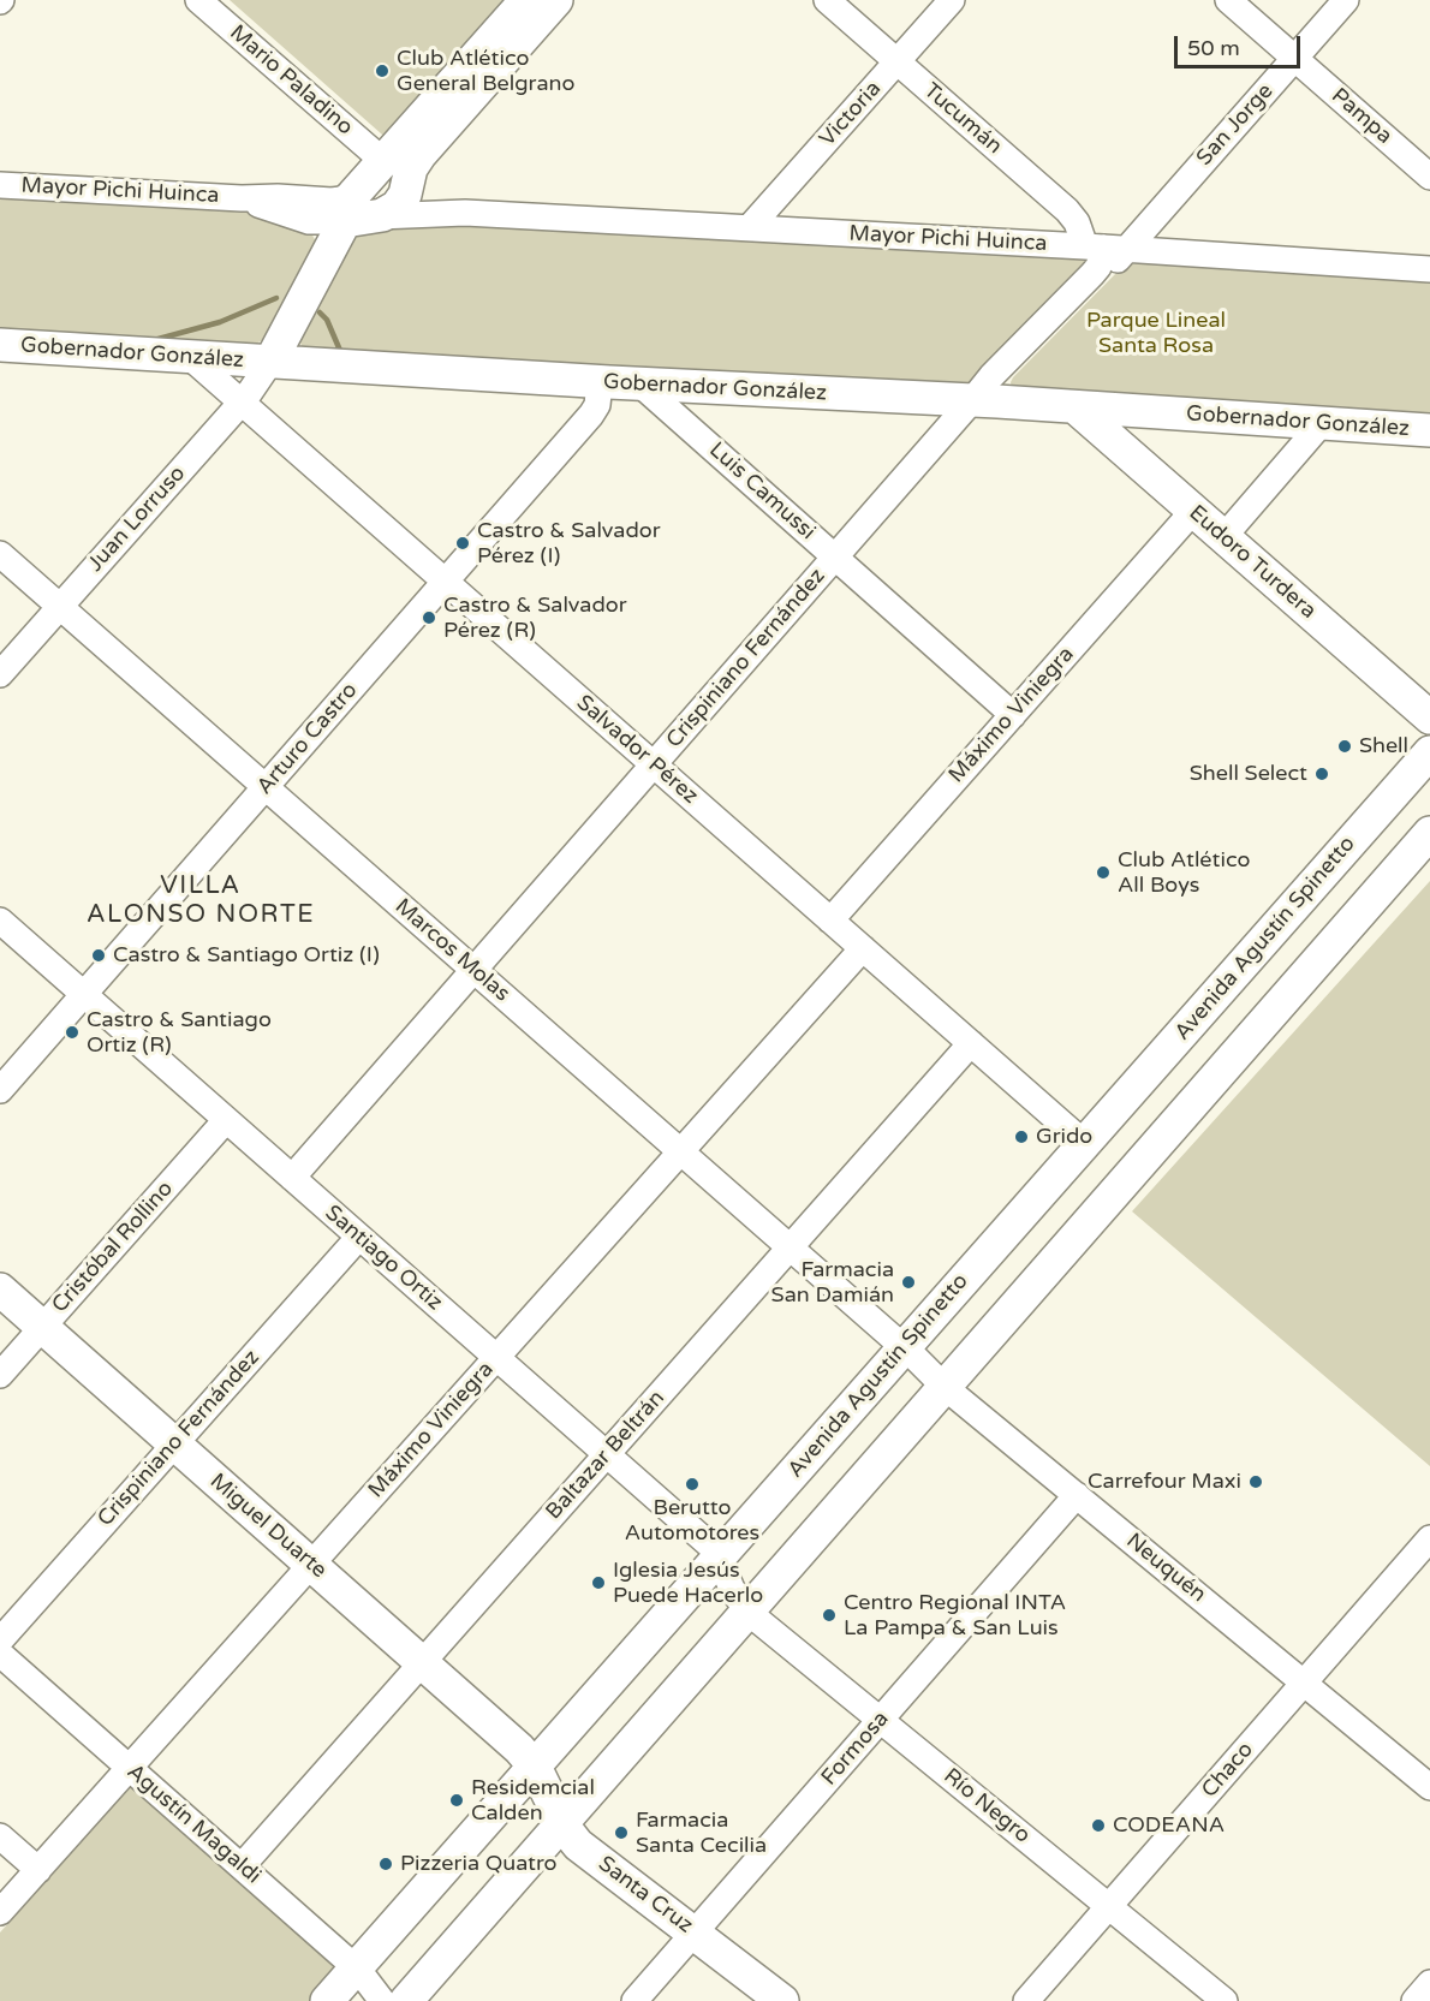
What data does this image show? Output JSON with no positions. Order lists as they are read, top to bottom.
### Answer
{
  "streets": {
    "main road": [
      "Mayor Pichi Huinca",
      "Gobernador González",
      "Eudoro Turdera",
      "Avenida Agustín Spinetto",
      "Miguel Duarte",
      "Santa Cruz"
    ],
    "street": [
      "Mario Paladino",
      "Victoria",
      "Pampa",
      "Tucumán",
      "San Jorge",
      "Luis Camussi",
      "Juan Lorruso",
      "Crispiniano Fernández",
      "Máximo Viniegra",
      "Arturo Castro",
      "Salvador Pérez",
      "Marcos Molas",
      "Cristóbal Rollino",
      "Santiago Ortiz",
      "Baltazar Beltrán",
      "Neuquén",
      "Formosa",
      "Chaco",
      "Río Negro",
      "Agustín Magaldi"
    ]
  },
  "crossings": [
    ["Mario Paladino", "Mayor Pichi Huinca"],
    ["Victoria", "Tucumán"],
    ["Victoria", "Mayor Pichi Huinca"],
    ["Pampa", "San Jorge"],
    ["Tucumán", "San Jorge"],
    ["Tucumán", "Mayor Pichi Huinca"],
    ["Tucumán", "Crispiniano Fernández"],
    ["San Jorge", "Mayor Pichi Huinca"],
    ["San Jorge", "Crispiniano Fernández"],
    ["Mayor Pichi Huinca", "Crispiniano Fernández"],
    ["Gobernador González", "Luis Camussi"],
    ["Gobernador González", "Juan Lorruso"],
    ["Gobernador González", "Eudoro Turdera"],
    ["Gobernador González", "Crispiniano Fernández"],
    ["Gobernador González", "Arturo Castro"],
    ["Gobernador González", "Salvador Pérez"],
    ["Luis Camussi", "Crispiniano Fernández"],
    ["Luis Camussi", "Máximo Viniegra"],
    ["Juan Lorruso", "Salvador Pérez"],
    ["Juan Lorruso", "Marcos Molas"],
    ["Eudoro Turdera", "Máximo Viniegra"],
    ["Crispiniano Fernández", "Salvador Pérez"],
    ["Crispiniano Fernández", "Marcos Molas"],
    ["Crispiniano Fernández", "Santiago Ortiz"],
    ["Crispiniano Fernández", "Miguel Duarte"],
    ["Máximo Viniegra", "Salvador Pérez"],
    ["Máximo Viniegra", "Marcos Molas"],
    ["Máximo Viniegra", "Santiago Ortiz"],
    ["Máximo Viniegra", "Miguel Duarte"],
    ["Máximo Viniegra", "Agustín Magaldi"],
    ["Arturo Castro", "Salvador Pérez"],
    ["Arturo Castro", "Marcos Molas"],
    ["Arturo Castro", "Santiago Ortiz"],
    ["Salvador Pérez", "Avenida Agustín Spinetto"],
    ["Salvador Pérez", "Baltazar Beltrán"],
    ["Avenida Agustín Spinetto", "Marcos Molas"],
    ["Avenida Agustín Spinetto", "Santiago Ortiz"],
    ["Avenida Agustín Spinetto", "Miguel Duarte"],
    ["Avenida Agustín Spinetto", "Neuquén"],
    ["Avenida Agustín Spinetto", "Agustín Magaldi"],
    ["Avenida Agustín Spinetto", "Santa Cruz"],
    ["Marcos Molas", "Baltazar Beltrán"],
    ["Marcos Molas", "Neuquén"],
    ["Cristóbal Rollino", "Santiago Ortiz"],
    ["Cristóbal Rollino", "Miguel Duarte"],
    ["Santiago Ortiz", "Baltazar Beltrán"],
    ["Santiago Ortiz", "Río Negro"],
    ["Baltazar Beltrán", "Miguel Duarte"],
    ["Baltazar Beltrán", "Agustín Magaldi"],
    ["Miguel Duarte", "Santa Cruz"],
    ["Neuquén", "Formosa"],
    ["Neuquén", "Chaco"],
    ["Formosa", "Río Negro"],
    ["Formosa", "Santa Cruz"],
    ["Chaco", "Río Negro"]
  ],
  "districts": ["VILLA ALONSO NORTE"],
  "parks": ["Parque Lineal Santa Rosa"],
  "places": [
    "Club Atlético General Belgrano",
    "Castro & Salvador Pérez (I)",
    "Castro & Salvador Pérez (R)",
    "Shell",
    "Shell Select",
    "Club Atlético All Boys",
    "Castro & Santiago Ortiz (I)",
    "Castro & Santiago Ortiz (R)",
    "Grido",
    "Farmacia San Damián",
    "Carrefour Maxi",
    "Berutto Automotores",
    "Iglesia Jesús Puede Hacerlo",
    "Centro Regional INTA La Pampa & San Luis",
    "Residemcial Calden",
    "CODEANA",
    "Farmacia Santa Cecilia",
    "Pizzeria Quatro"
  ],
  "scale_bar": "50 m"
}
